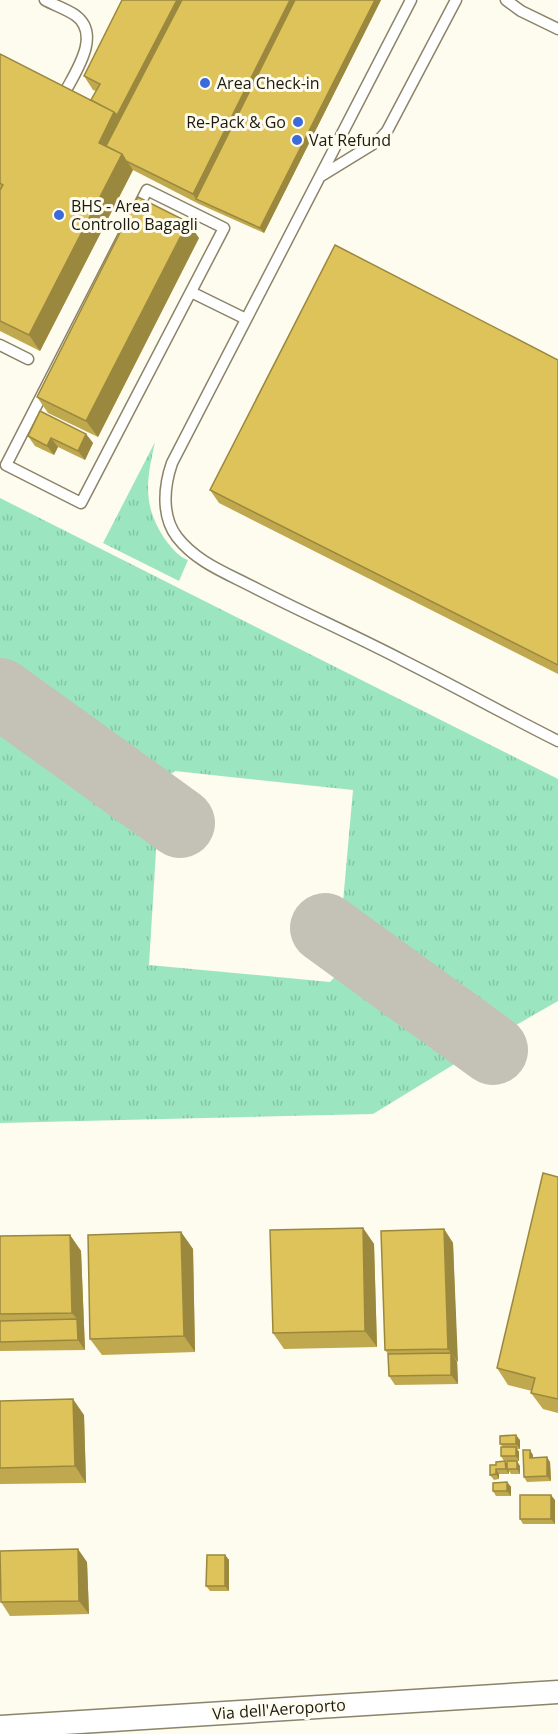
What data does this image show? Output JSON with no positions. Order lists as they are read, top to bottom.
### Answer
{
  "streets": {
    "street": ["Via dell'Aeroporto"]
  },
  "places": [
    "Area Check-in",
    "Re-Pack & Go",
    "Vat Refund",
    "BHS - Area Controllo Bagagli"
  ]
}
